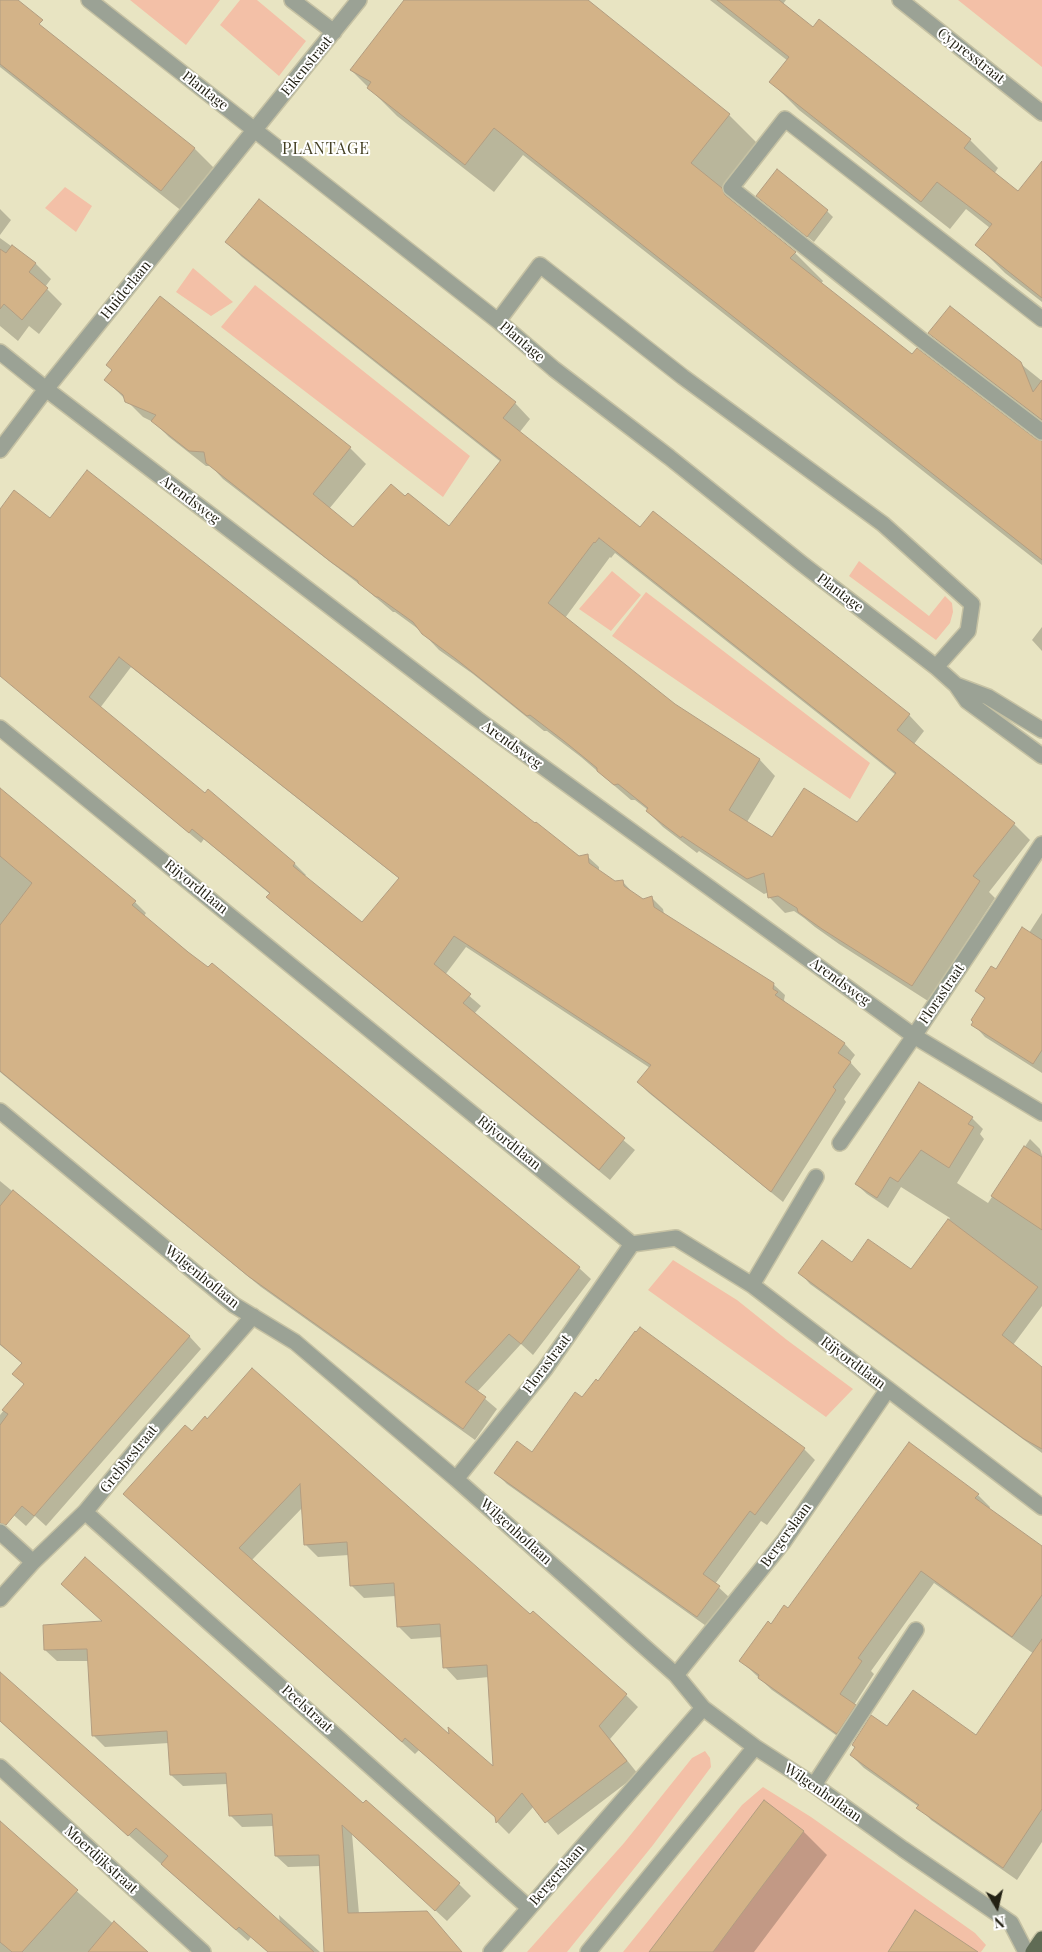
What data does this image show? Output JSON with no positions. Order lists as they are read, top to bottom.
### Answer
{
  "streets": {
    "street": [
      "Cypresstraat",
      "Eikenstraat",
      "Plantage",
      "Huiderlaan",
      "Arendsweg",
      "Rijvordtlaan",
      "Florastraat",
      "Wilgenhoflaan",
      "Grebbestraat",
      "Bergerslaan",
      "Peelstraat",
      "Moerdijkstraat"
    ]
  },
  "crossings": [
    ["Eikenstraat", "Plantage"],
    ["Eikenstraat", "Huiderlaan"],
    ["Plantage", "Huiderlaan"],
    ["Huiderlaan", "Arendsweg"],
    ["Arendsweg", "Florastraat"],
    ["Rijvordtlaan", "Florastraat"],
    ["Rijvordtlaan", "Bergerslaan"],
    ["Florastraat", "Wilgenhoflaan"],
    ["Wilgenhoflaan", "Grebbestraat"],
    ["Wilgenhoflaan", "Bergerslaan"],
    ["Grebbestraat", "Peelstraat"],
    ["Bergerslaan", "Peelstraat"]
  ],
  "districts": ["PLANTAGE"],
  "north": "bottom"
}
